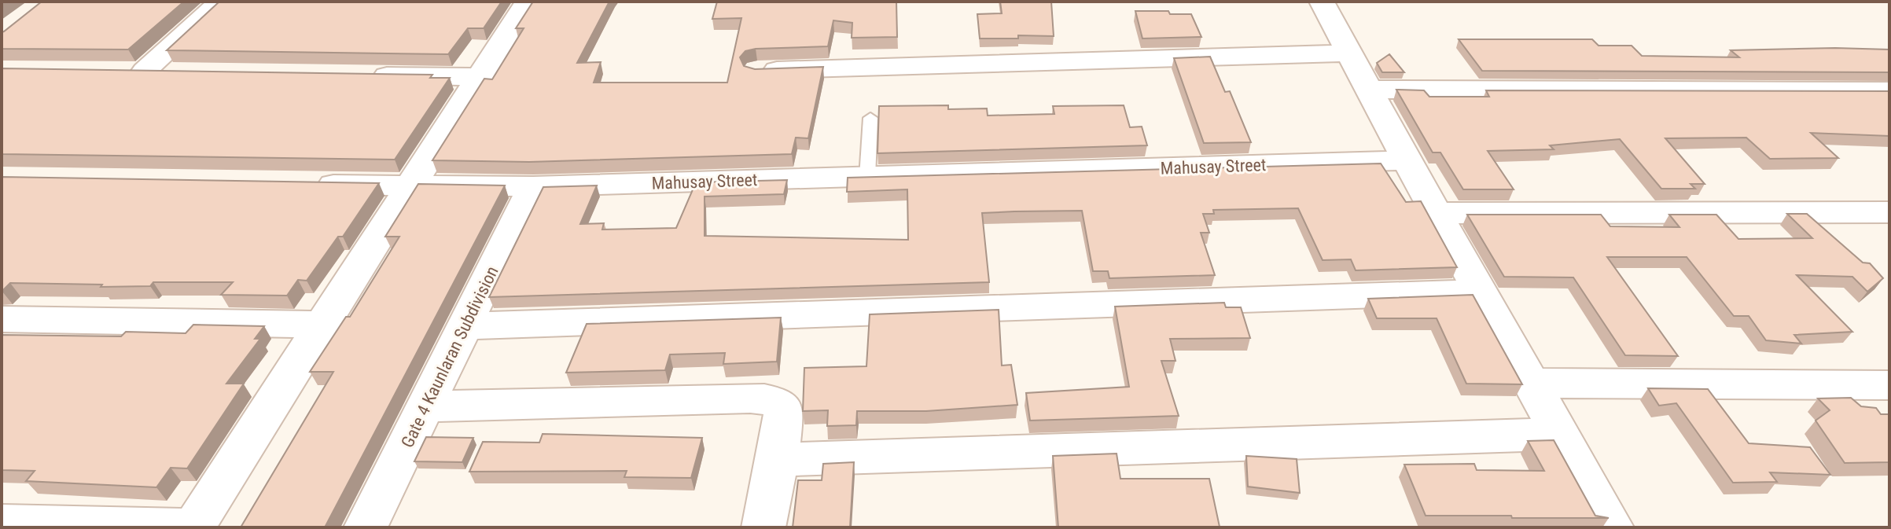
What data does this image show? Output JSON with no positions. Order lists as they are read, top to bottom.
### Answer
{
  "streets": {
    "street": ["Mahusay Street", "Gate 4 Kaunlaran Subdivision"]
  },
  "crossings": [
    ["Mahusay Street", "Gate 4 Kaunlaran Subdivision"]
  ]
}
